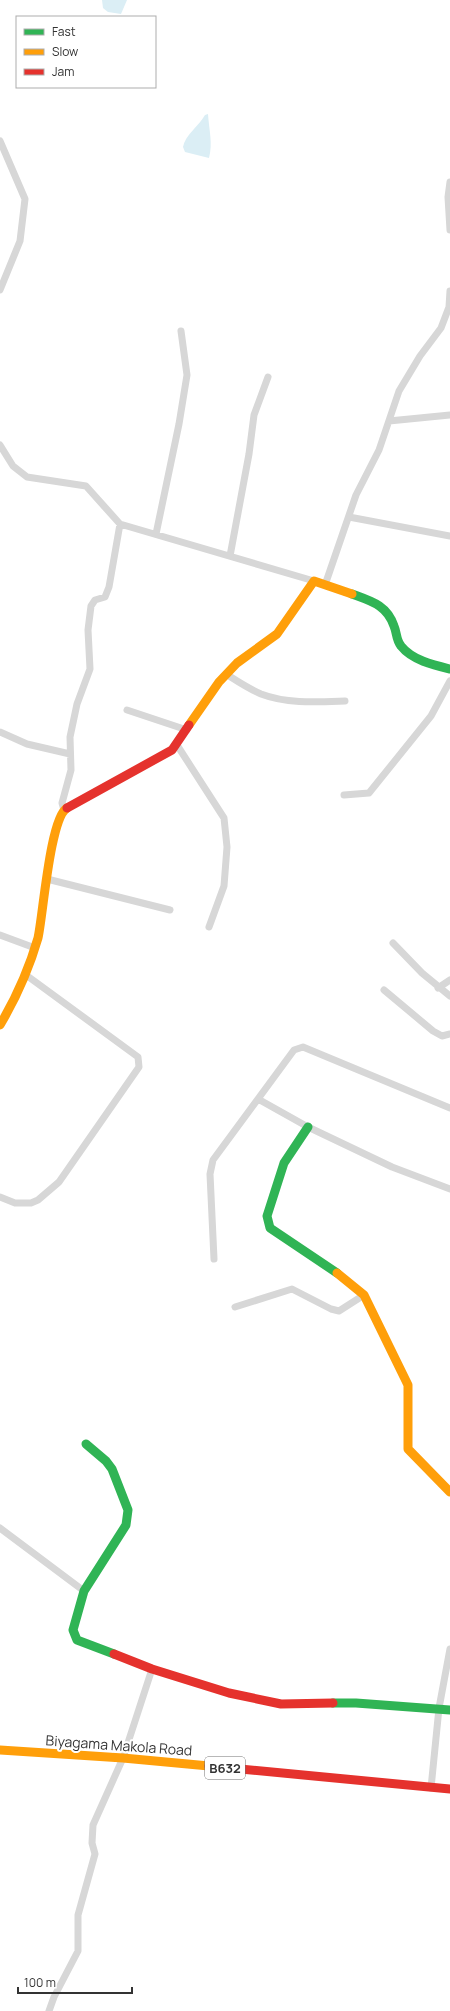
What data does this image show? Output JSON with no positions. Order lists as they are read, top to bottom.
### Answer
{
  "streets": {
    "street": ["Biyagama Makola Road", "B632"]
  },
  "legend": ["Fast", "Slow", "Jam"],
  "scale_bar": "100 m"
}
